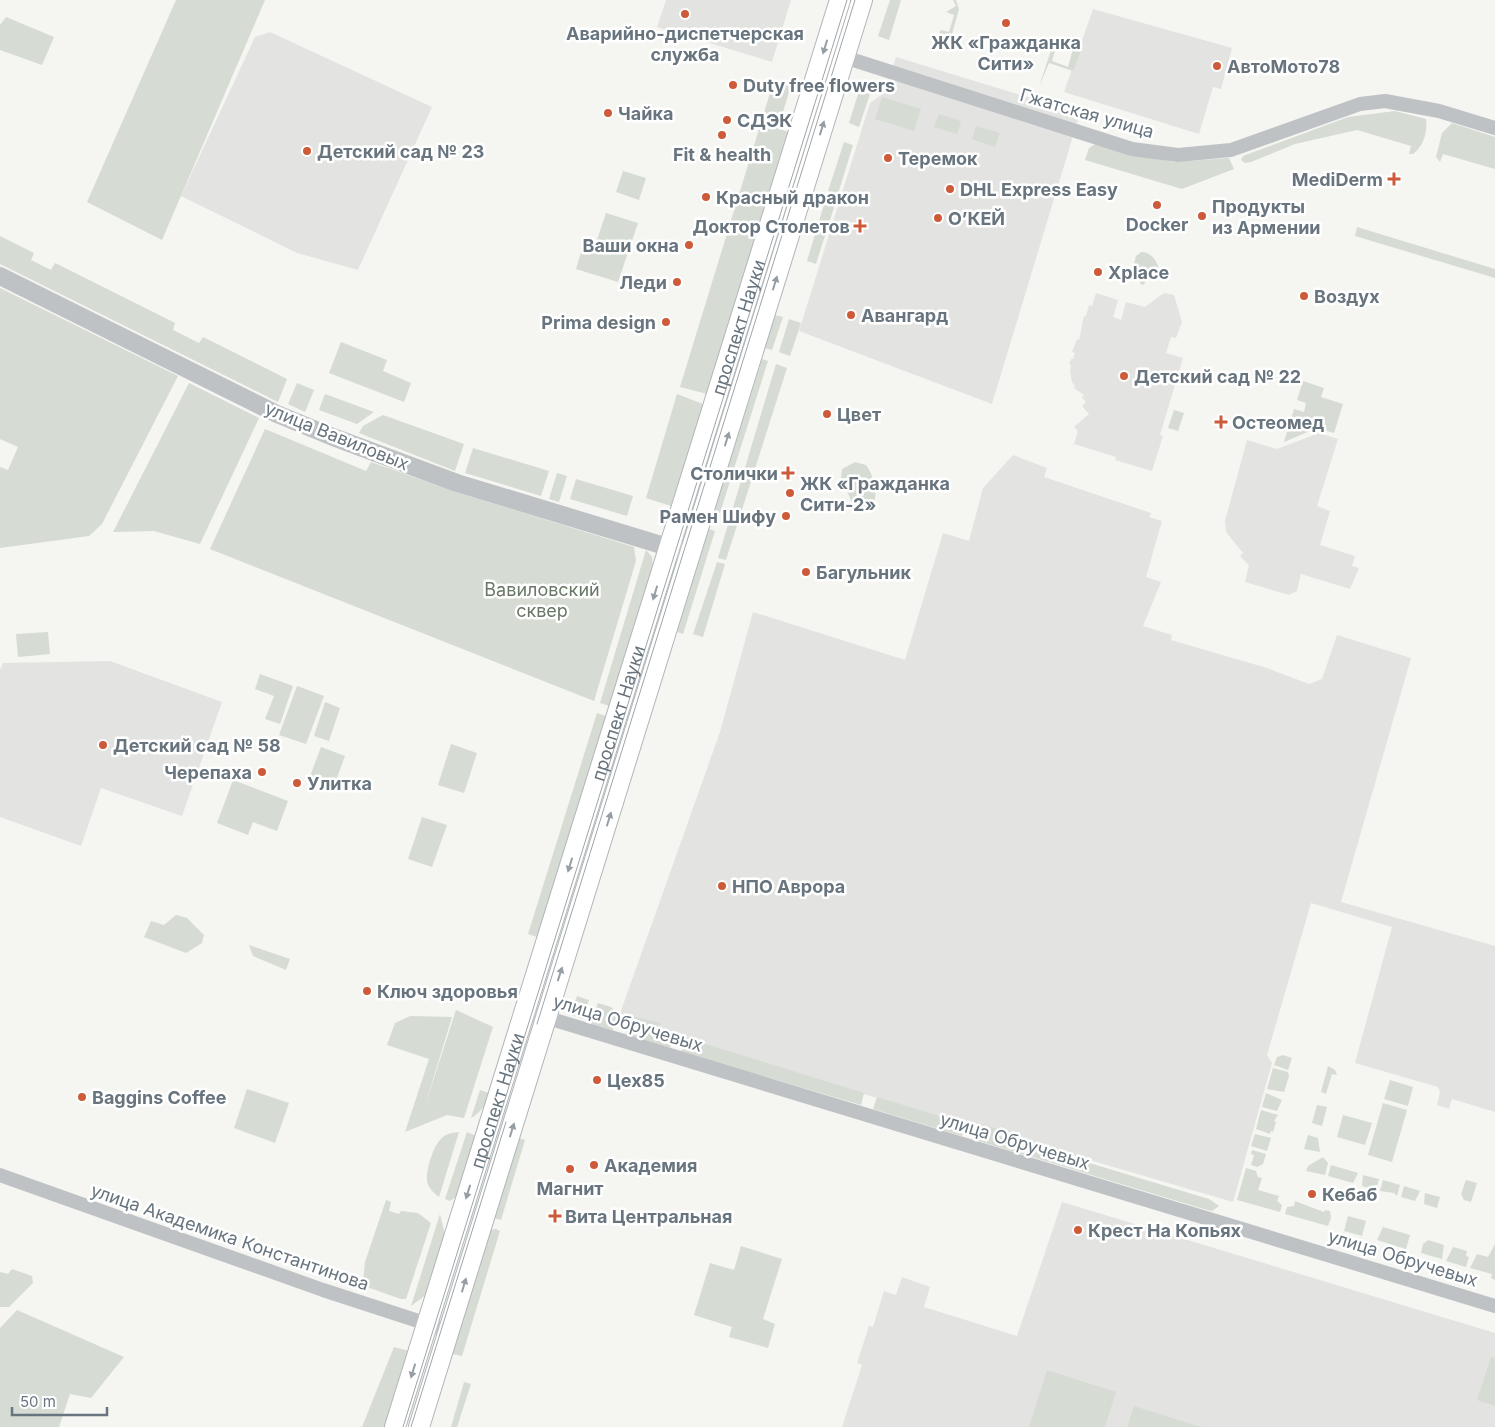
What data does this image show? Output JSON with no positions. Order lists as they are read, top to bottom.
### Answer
{
  "streets": {
    "main road": ["проспект Науки"],
    "street": [
      "Гжатская улица",
      "улица Вавиловых",
      "улица Обручевых",
      "улица Академика Константинова"
    ]
  },
  "crossings": [
    ["Гжатская улица", "проспект Науки"],
    ["проспект Науки", "улица Вавиловых"],
    ["проспект Науки", "улица Обручевых"],
    ["проспект Науки", "улица Академика Константинова"]
  ],
  "parks": ["Вавиловский сквер"],
  "places": {
    "other": [
      "Аварийно-диспетчерская служба",
      "ЖК «Гражданка Сити»",
      "АвтоМото78",
      "Duty free flowers",
      "Чайка",
      "СДЭК",
      "Fit & health",
      "Детский сад № 23",
      "Теремок",
      "DHL Express Easy",
      "Красный дракон",
      "Docker",
      "Продукты из Армении",
      "О’КЕЙ",
      "Ваши окна",
      "Xplace",
      "Леди",
      "Воздух",
      "Авангард",
      "Prima design",
      "Детский сад № 22",
      "Цвет",
      "ЖК «Гражданка Сити-2»",
      "Рамен Шифу",
      "Багульник",
      "Детский сад № 58",
      "Черепаха",
      "Улитка",
      "НПО Аврора",
      "Ключ здоровья",
      "Цех85",
      "Baggins Coffee",
      "Академия",
      "Магнит",
      "Кебаб",
      "Крест На Копьях"
    ],
    "health": [
      "MediDerm",
      "Доктор Столетов",
      "Остеомед",
      "Столички",
      "Вита Центральная"
    ]
  },
  "scale_bar": "50 m"
}
